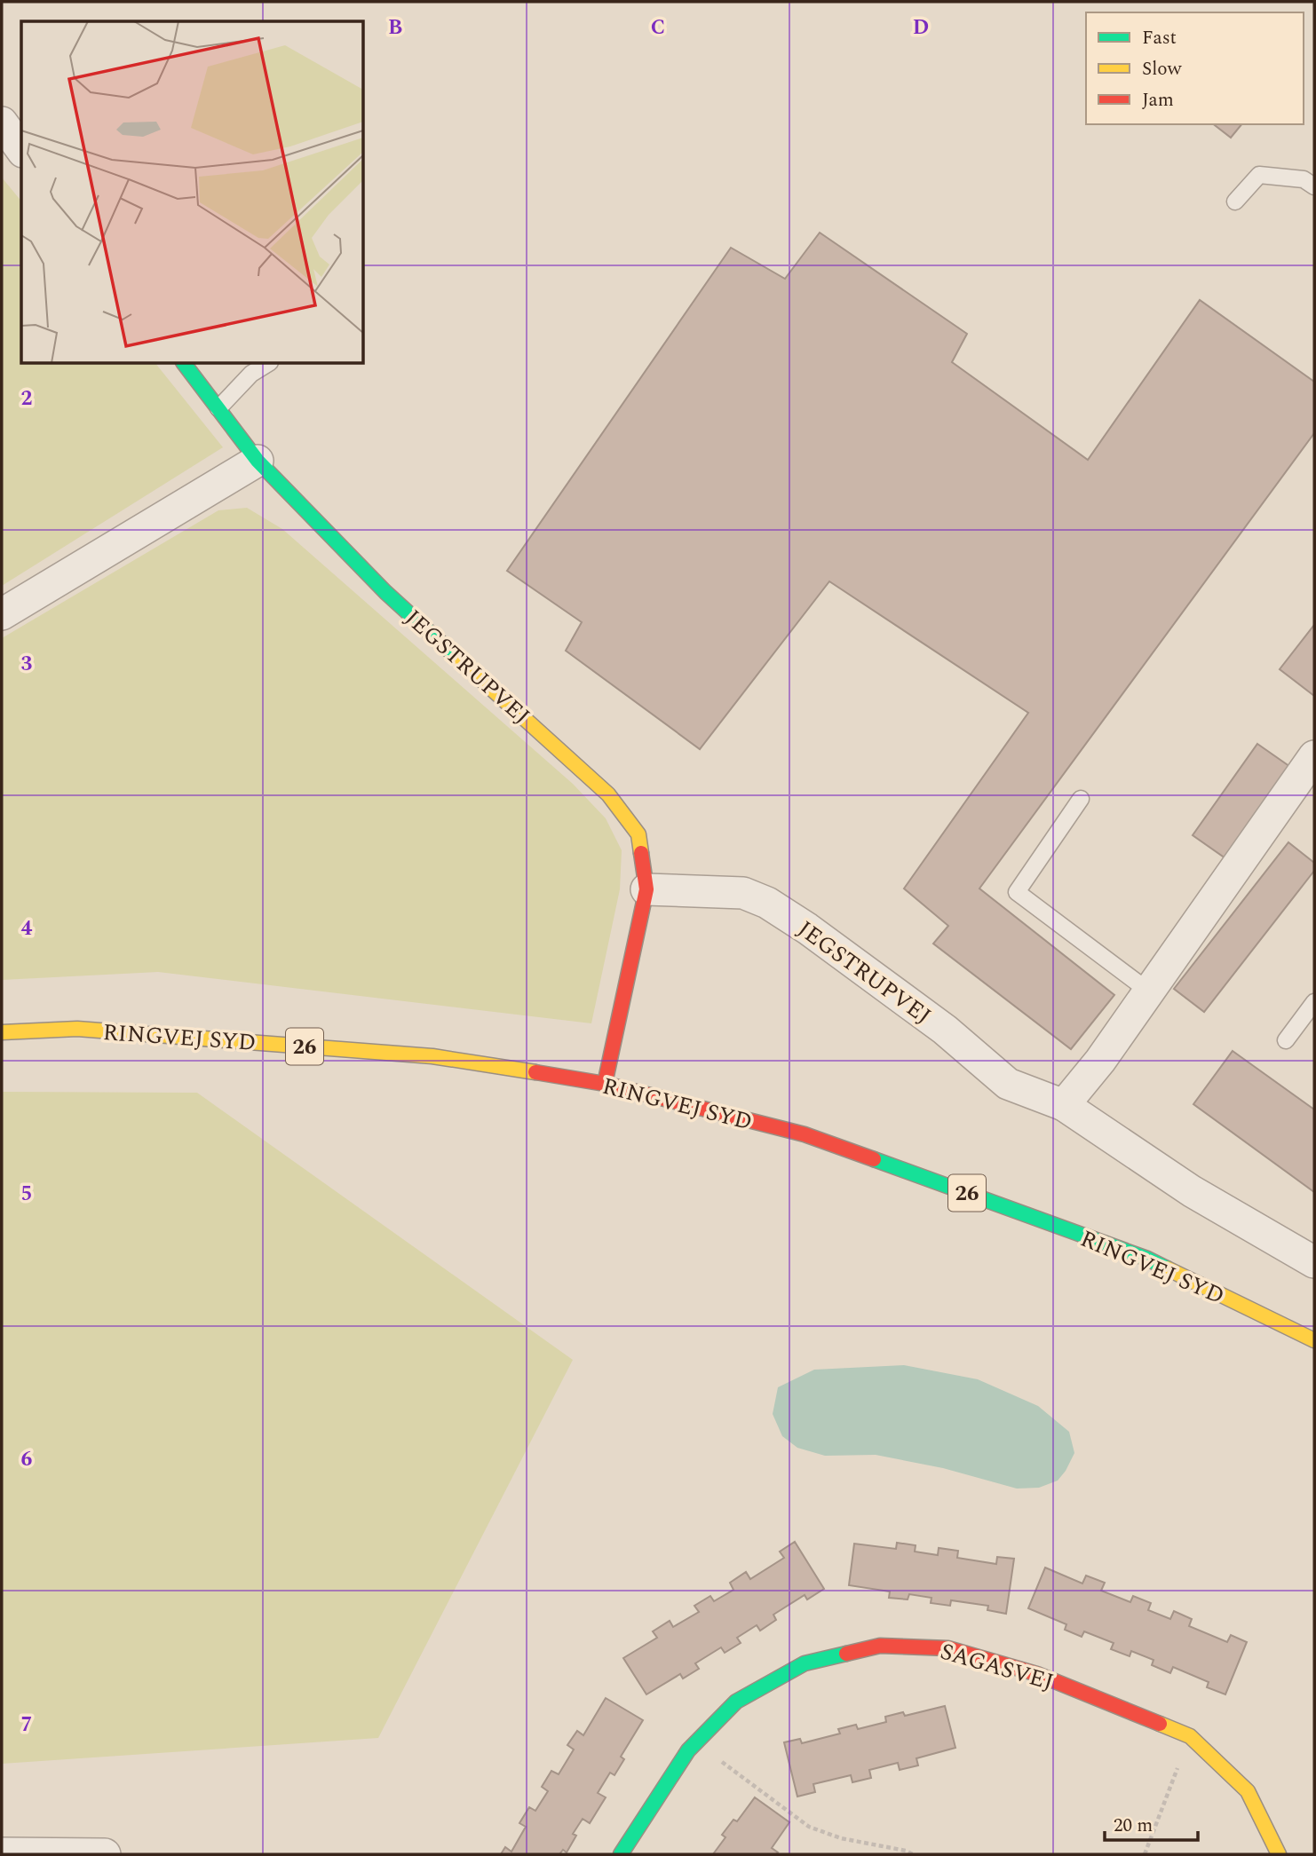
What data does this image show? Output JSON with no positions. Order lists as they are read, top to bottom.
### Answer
{
  "streets": {
    "street": [
      "JEGSTRUPVEJ",
      "RINGVEJ SYD",
      "26",
      "SAGASVEJ"
    ]
  },
  "crossings": [
    ["JEGSTRUPVEJ", "RINGVEJ SYD"]
  ],
  "legend": ["Fast", "Slow", "Jam"],
  "scale_bar": "20 m",
  "grid": {
    "columns": ["B", "C", "D"],
    "rows": [
      "2",
      "3",
      "4",
      "5",
      "6",
      "7"
    ]
  }
}
